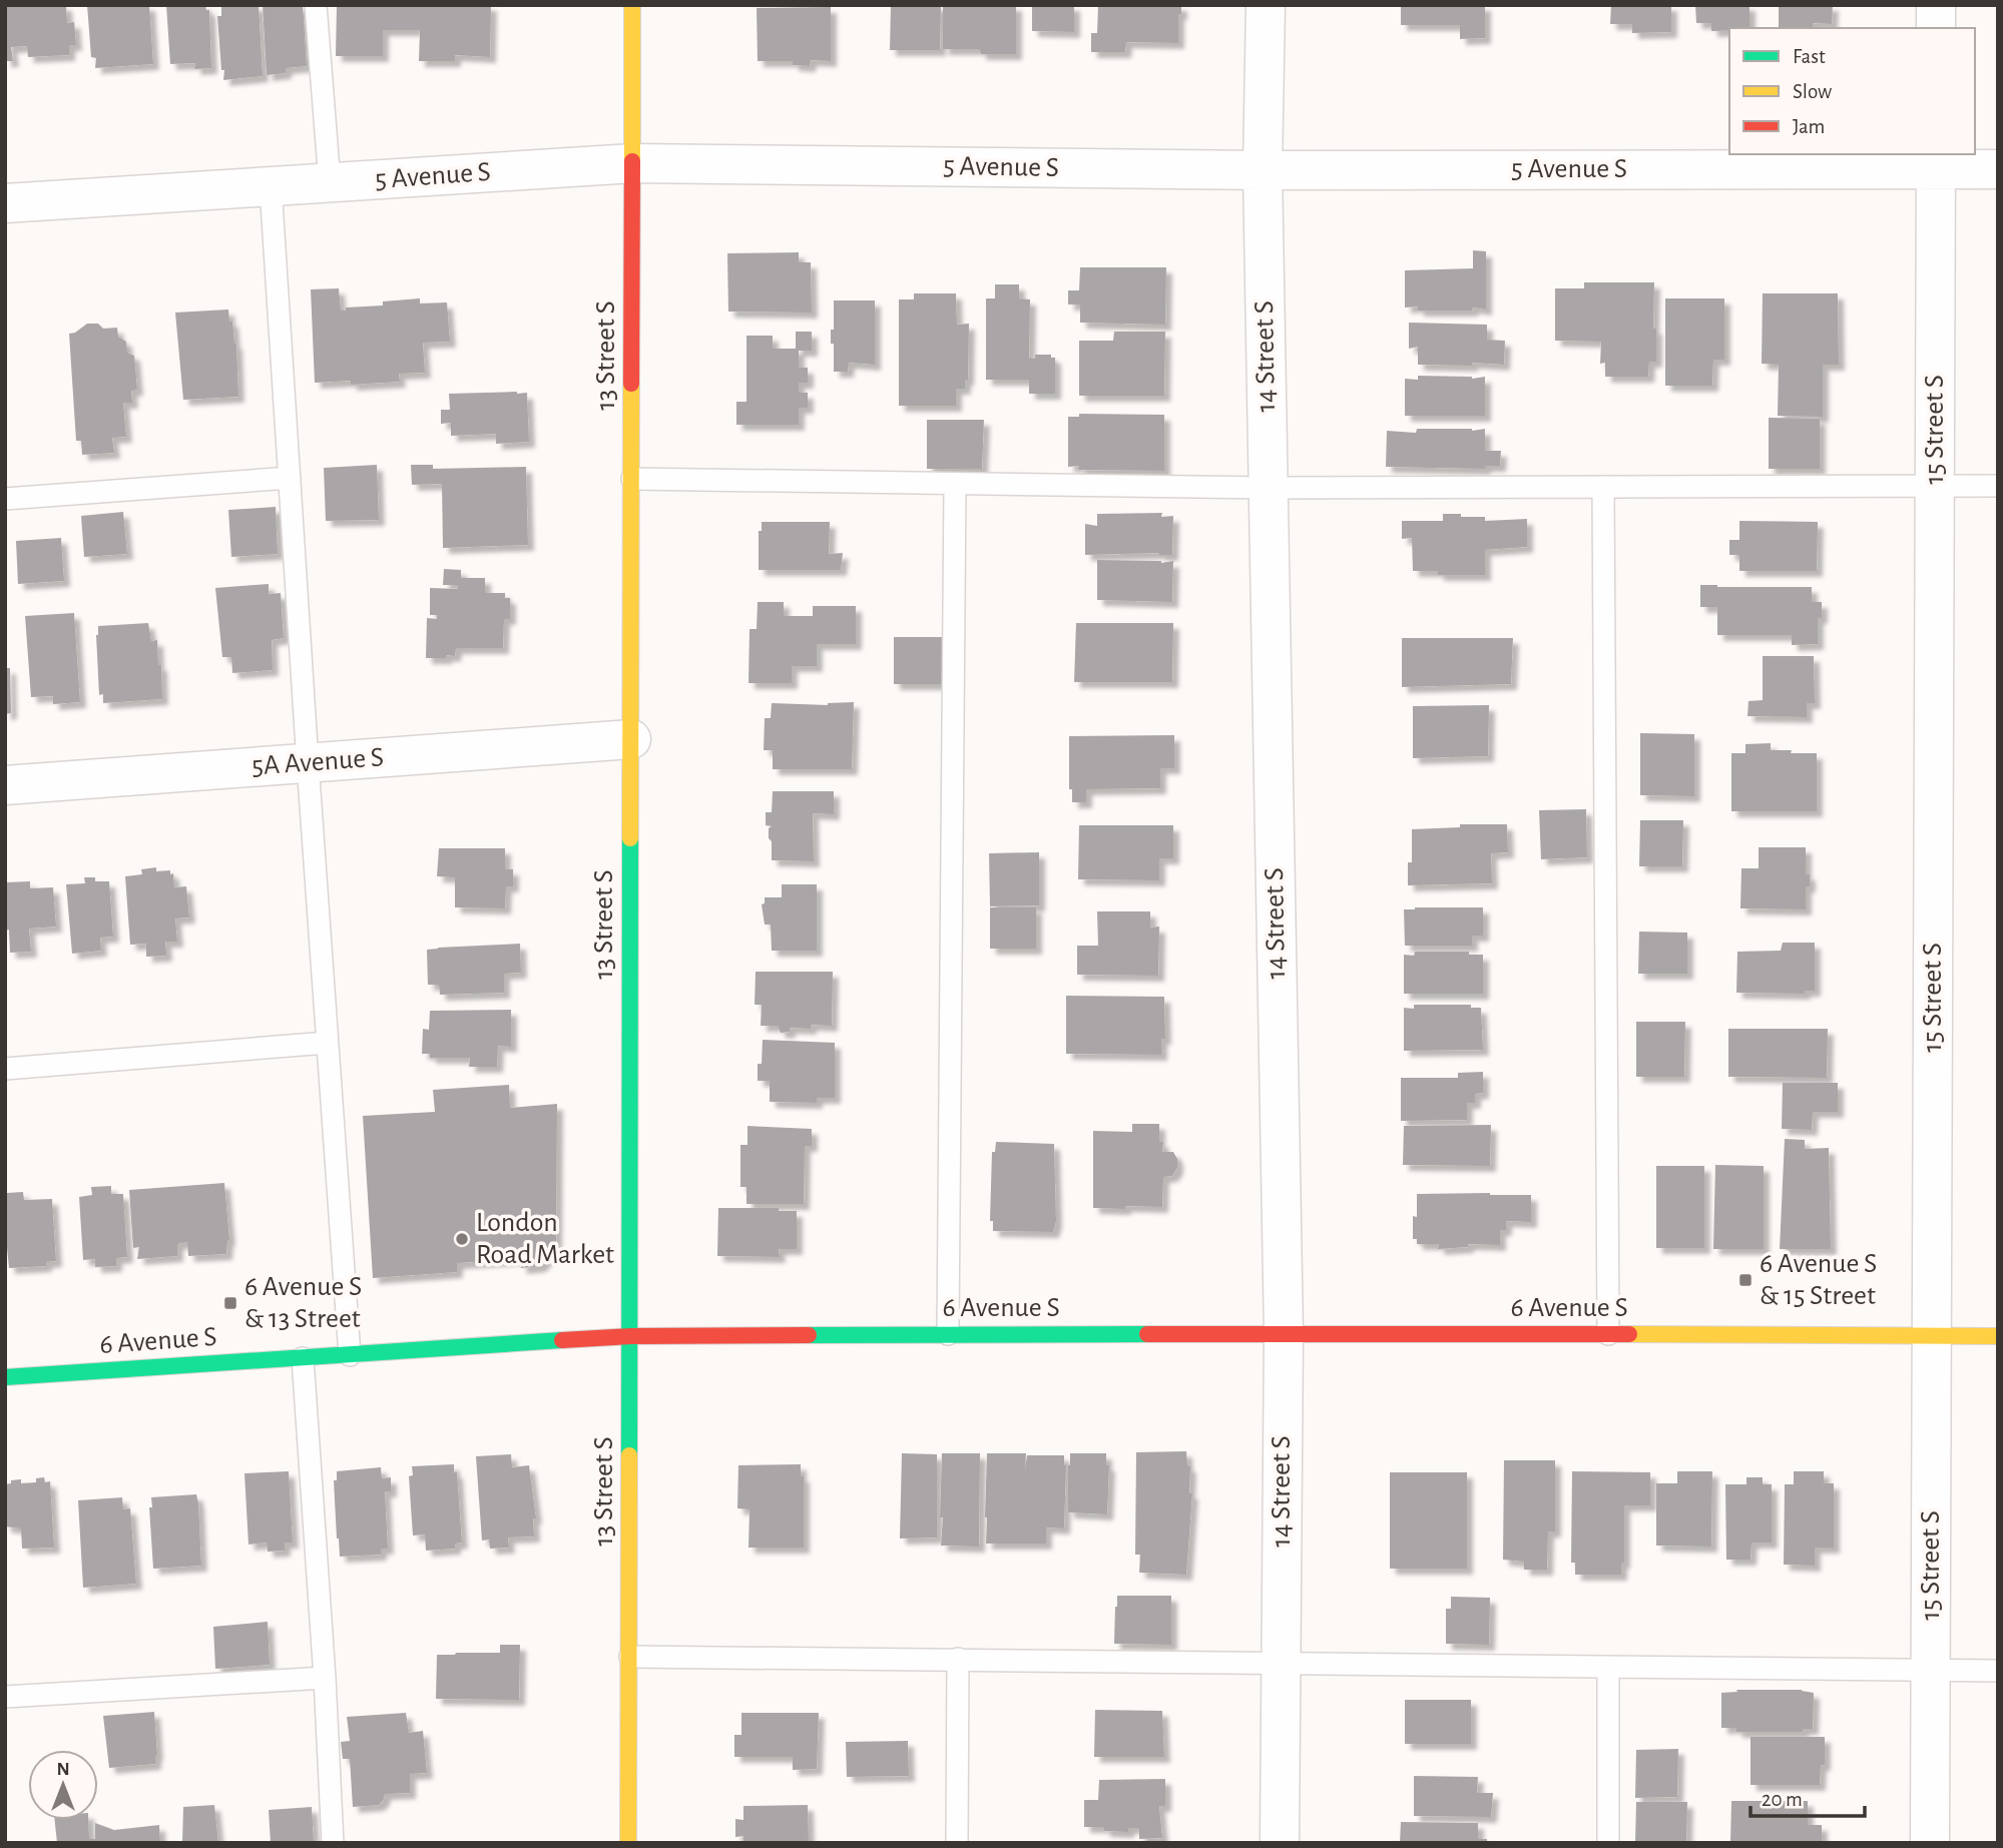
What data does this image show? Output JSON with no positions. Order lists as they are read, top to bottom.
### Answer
{
  "streets": {
    "main road": ["13 Street S", "6 Avenue S"],
    "street": [
      "5 Avenue S",
      "14 Street S",
      "15 Street S",
      "5A Avenue S"
    ]
  },
  "crossings": [
    ["5 Avenue S", "13 Street S"],
    ["5 Avenue S", "14 Street S"],
    ["5 Avenue S", "15 Street S"],
    ["13 Street S", "5A Avenue S"],
    ["13 Street S", "6 Avenue S"],
    ["14 Street S", "6 Avenue S"],
    ["15 Street S", "6 Avenue S"]
  ],
  "places": {
    "other": ["London Road Market"],
    "transit": ["6 Avenue S & 15 Street", "6 Avenue S & 13 Street"]
  },
  "legend": ["Fast", "Slow", "Jam"],
  "scale_bar": "20 m",
  "north": "top"
}
